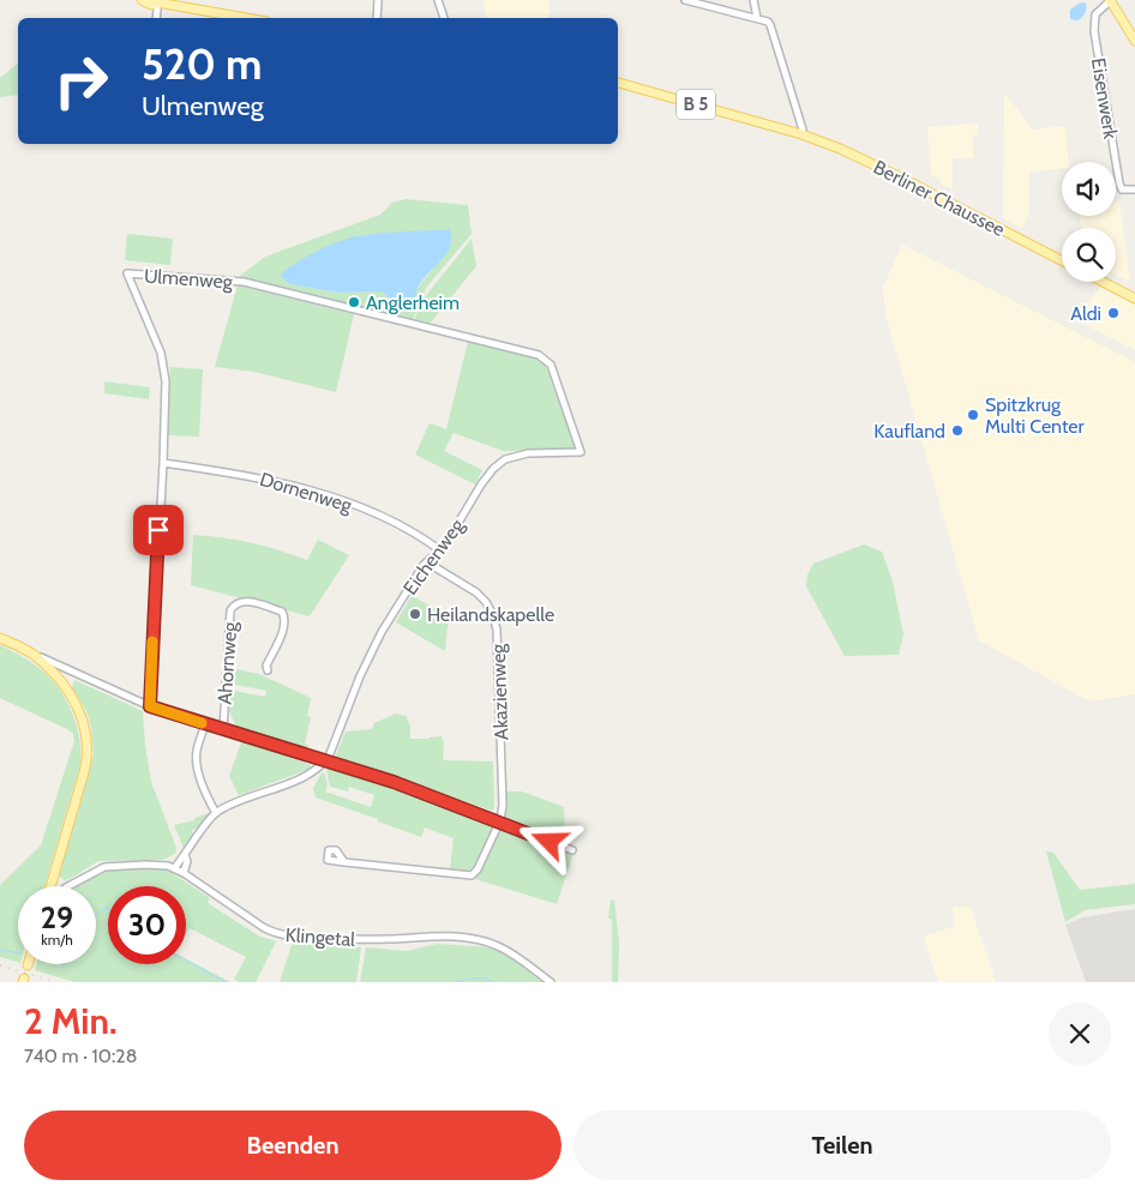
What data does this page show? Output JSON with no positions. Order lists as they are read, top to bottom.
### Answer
{
  "streets": {
    "main road": ["B 5", "Berliner Chaussee"],
    "street": [
      "Eisenwerk",
      "Ulmenweg",
      "Dornenweg",
      "Eichenweg",
      "Ahornweg",
      "Akazienweg",
      "Klingetal"
    ]
  },
  "crossings": [
    ["Ulmenweg", "Dornenweg"],
    ["Ulmenweg", "Eichenweg"],
    ["Dornenweg", "Eichenweg"],
    ["Eichenweg", "Akazienweg"]
  ],
  "places": [
    "Anglerheim",
    "Aldi",
    "Spitzkrug Multi Center",
    "Kaufland",
    "Heilandskapelle"
  ],
  "page": {
    "turn": ["520 m", "Ulmenweg"],
    "speed": "29 km/h",
    "limit": "30",
    "heading": ["2 Min.", "740 m · 10:28"],
    "buttons": ["Beenden", "Teilen"]
  }
}
